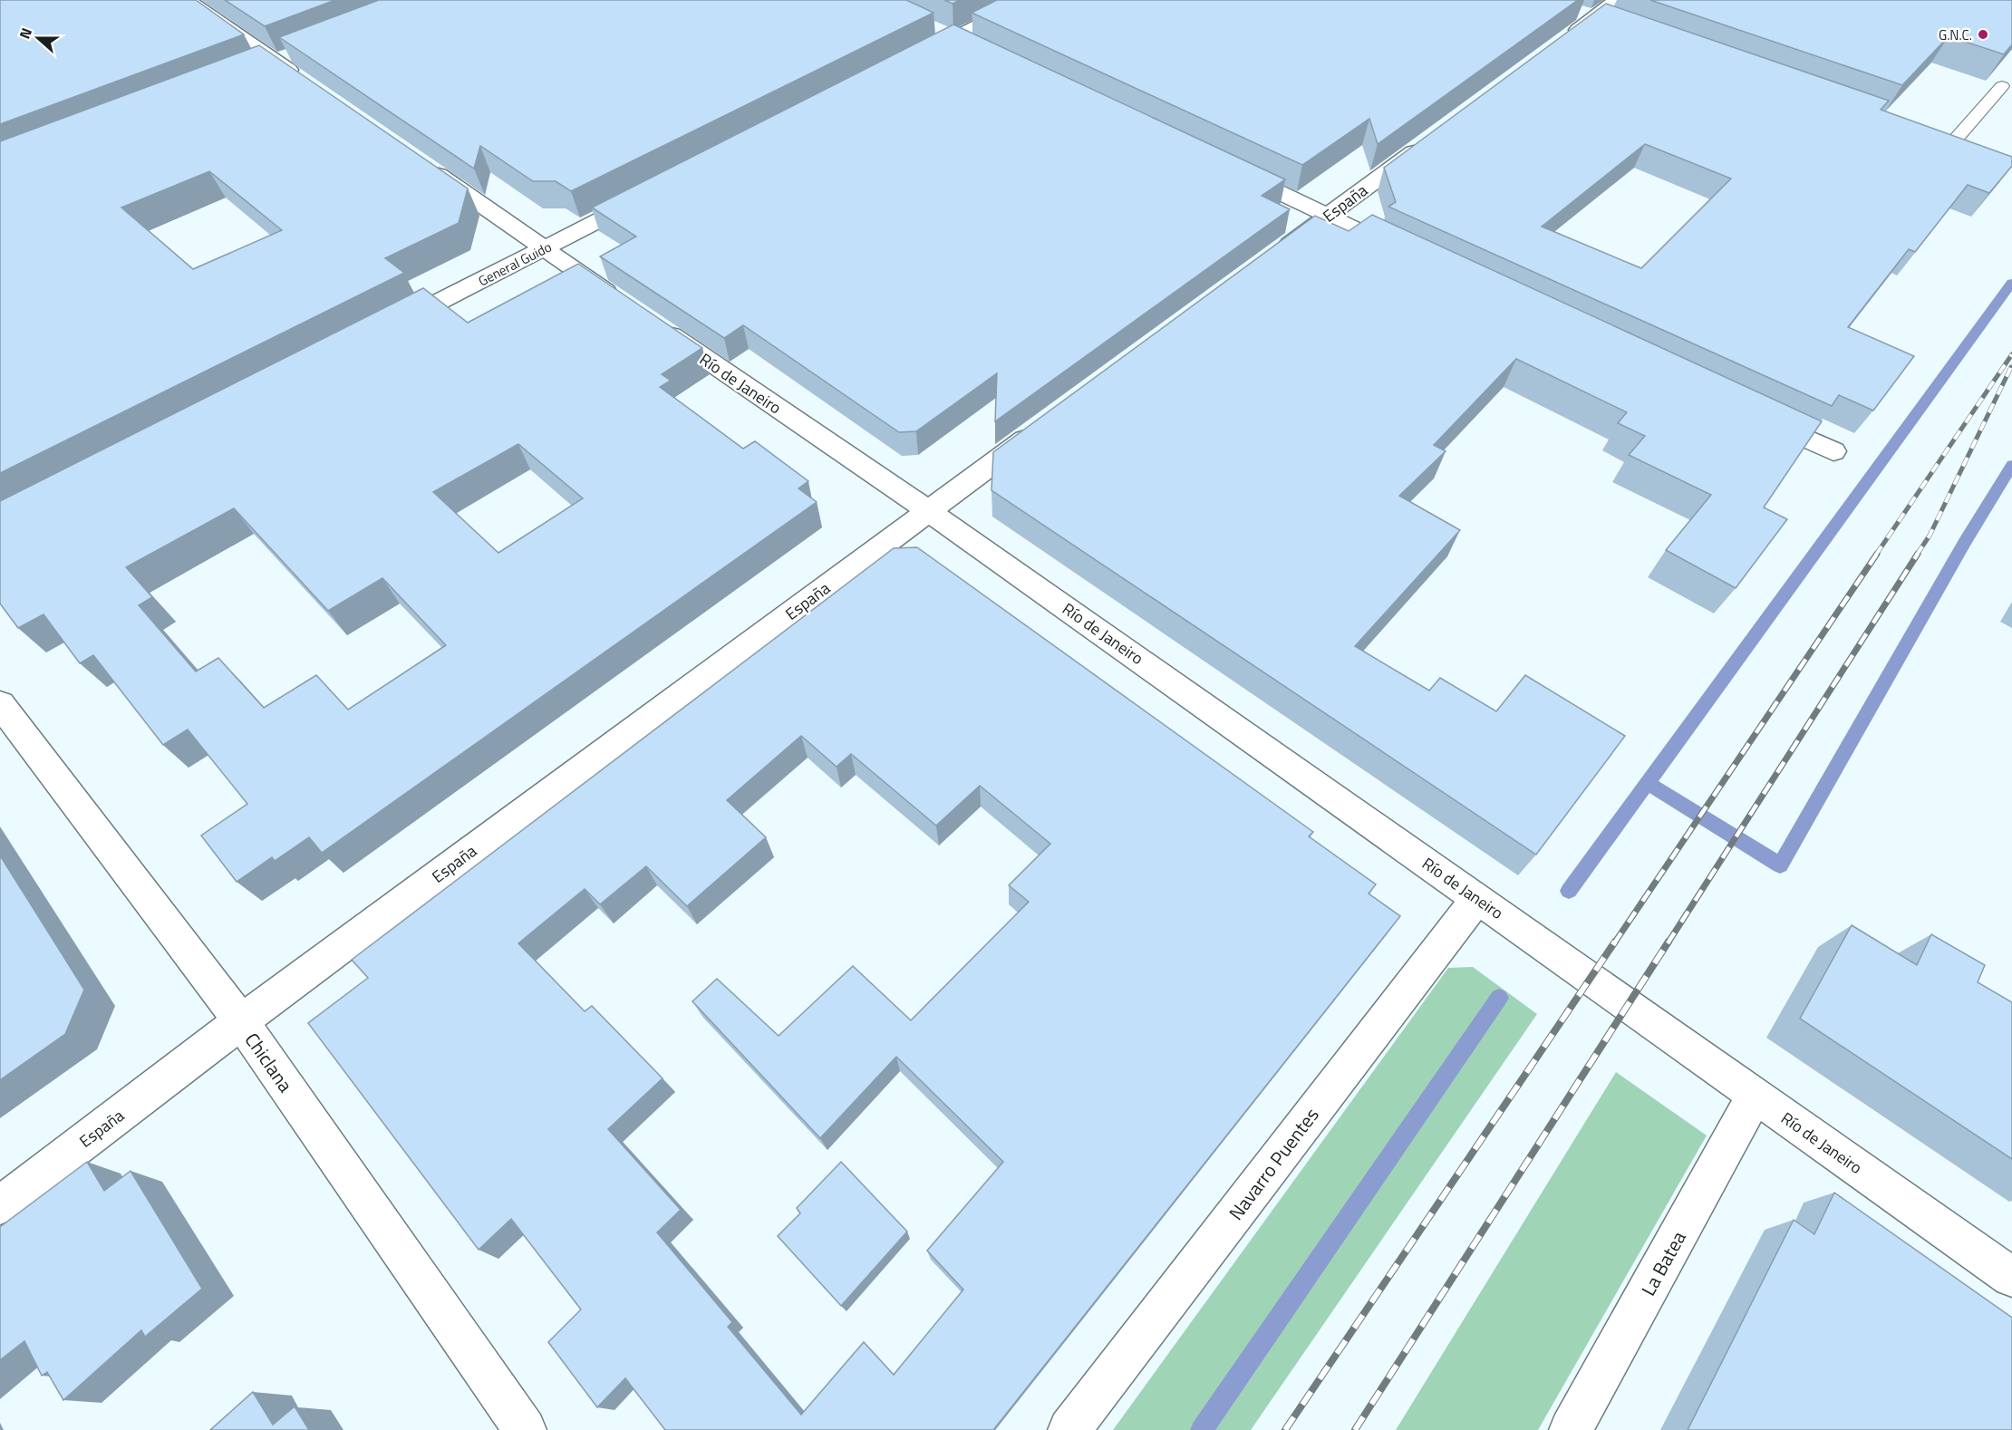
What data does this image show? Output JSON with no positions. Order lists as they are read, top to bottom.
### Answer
{
  "streets": {
    "street": [
      "España",
      "General Guido",
      "Río de Janeiro",
      "Chiclana",
      "Navarro Puentes",
      "La Batea"
    ]
  },
  "crossings": [
    ["España", "Río de Janeiro"],
    ["España", "Chiclana"],
    ["Río de Janeiro", "Navarro Puentes"],
    ["Río de Janeiro", "La Batea"]
  ],
  "places": ["G.N.C."],
  "north": "left"
}
